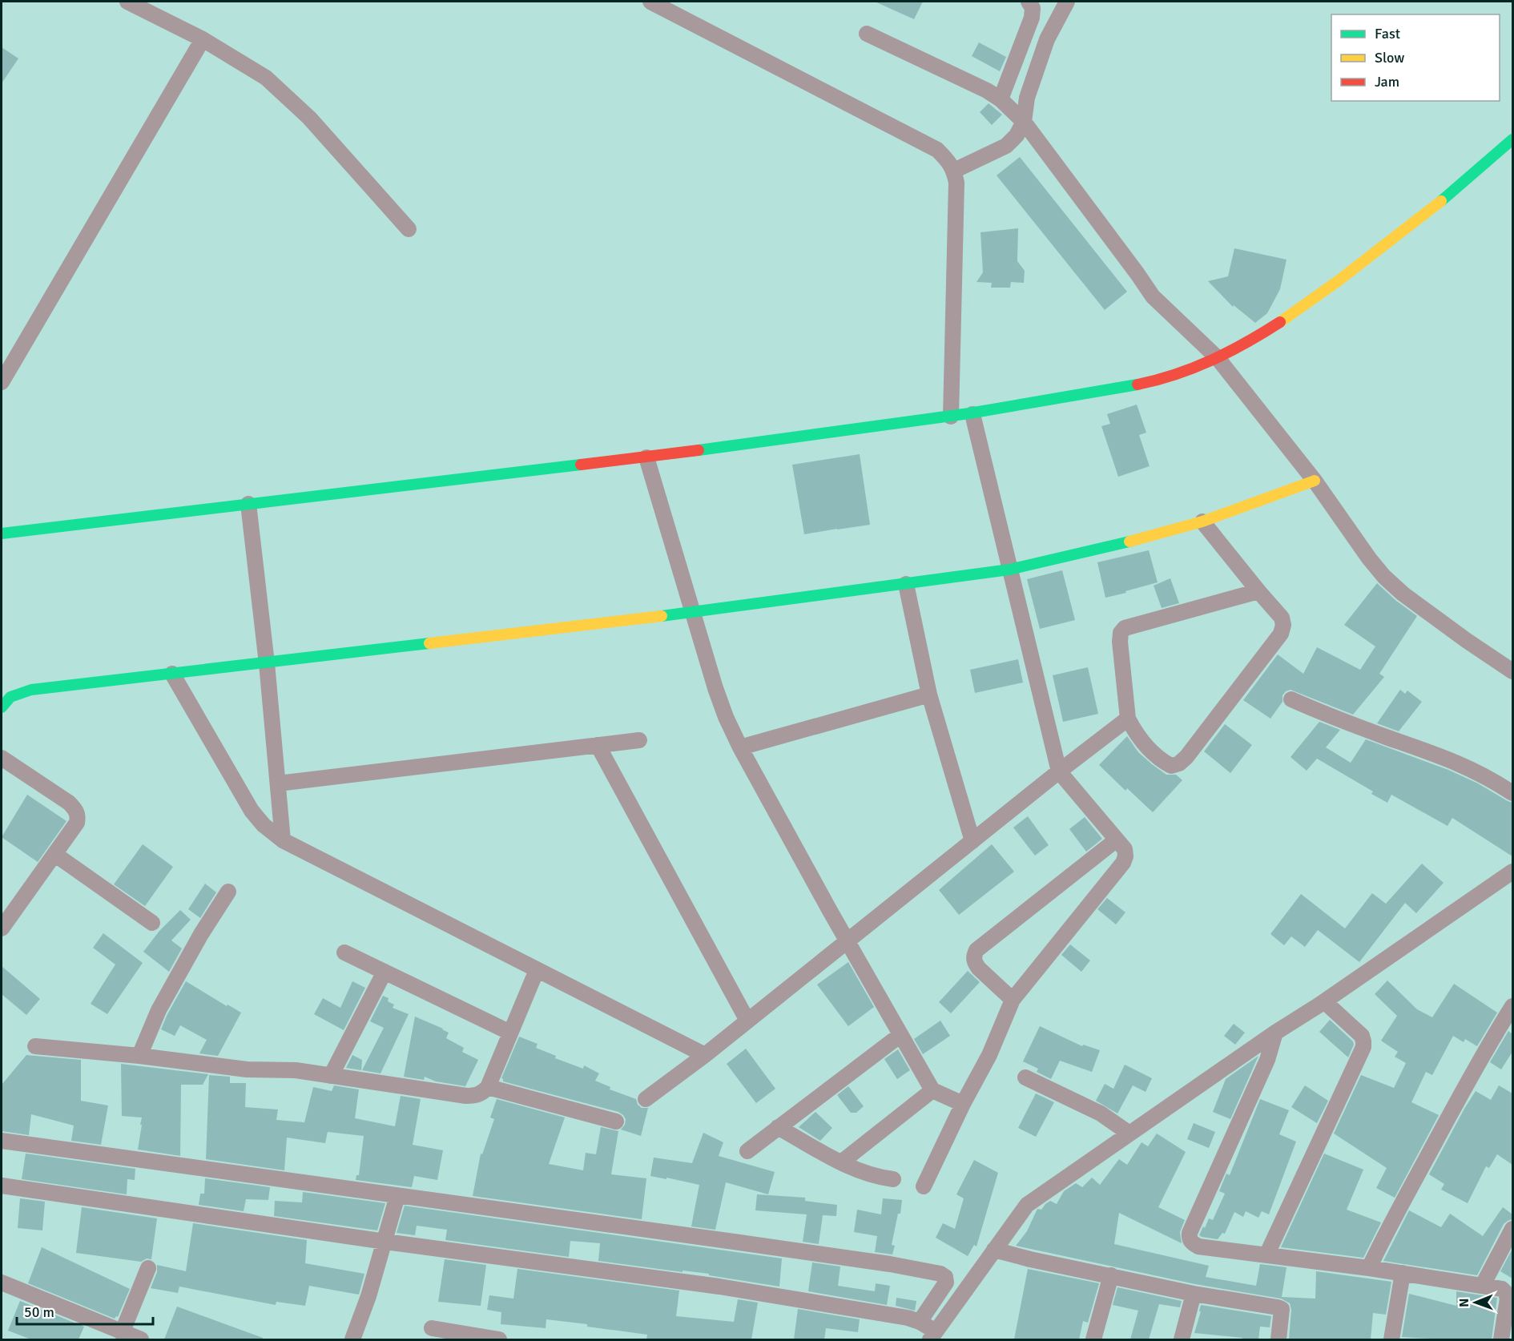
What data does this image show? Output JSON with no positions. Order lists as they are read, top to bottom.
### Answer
{
  "legend": ["Fast", "Slow", "Jam"],
  "scale_bar": "50 m",
  "north": "left"
}
